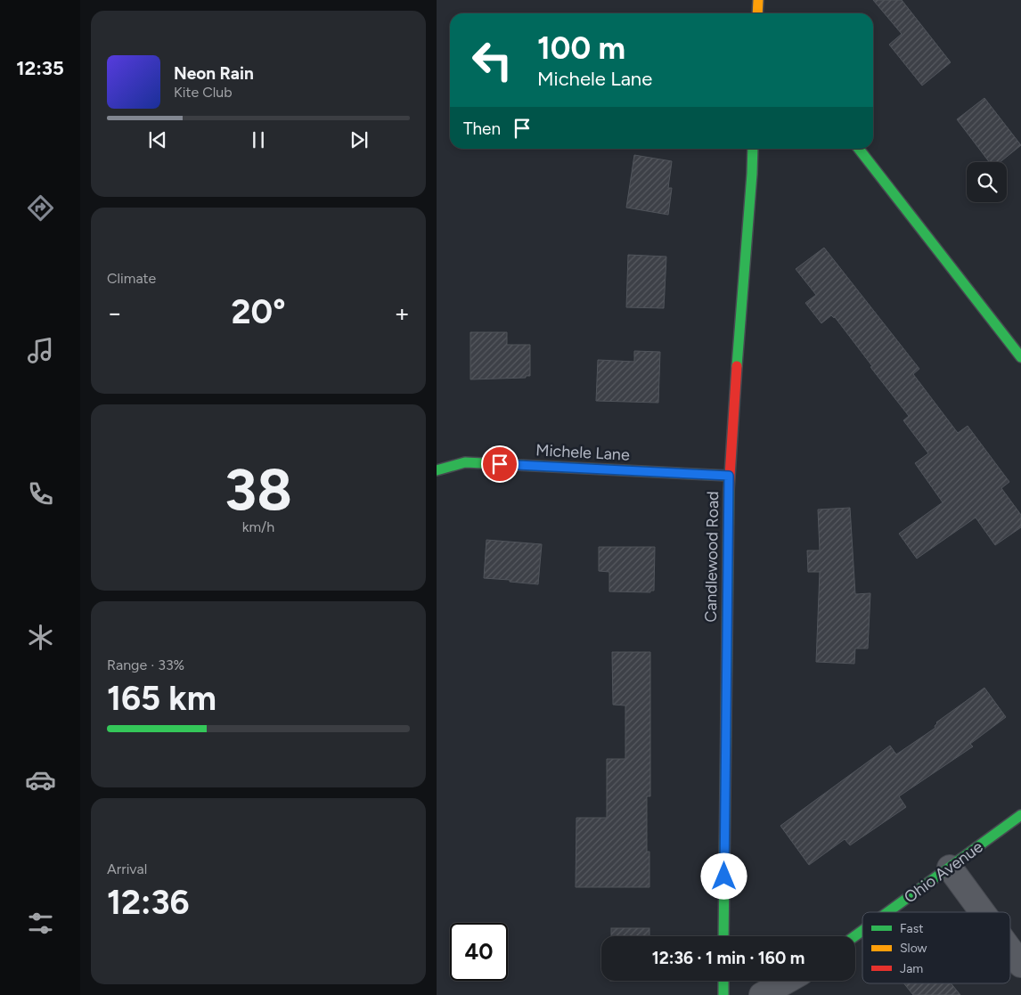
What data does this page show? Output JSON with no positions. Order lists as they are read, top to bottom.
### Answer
{
  "streets": {
    "street": ["Michele Lane", "Candlewood Road", "Ohio Avenue"]
  },
  "crossings": [
    ["Michele Lane", "Candlewood Road"]
  ],
  "legend": ["Fast", "Slow", "Jam"],
  "page": {
    "tabs": "12:35",
    "turn": ["100 m", "Michele Lane"],
    "song": ["Neon Rain", "Kite Club"],
    "then": "Then",
    "tile": [
      "Climate",
      ["38", "km/h"],
      ["Range · 33%", "165 km"],
      ["Arrival", "12:36"]
    ],
    "heat": ["−", "20°", "+"],
    "limit": "40",
    "trip": "12:36 · 1 min · 160 m"
  }
}
